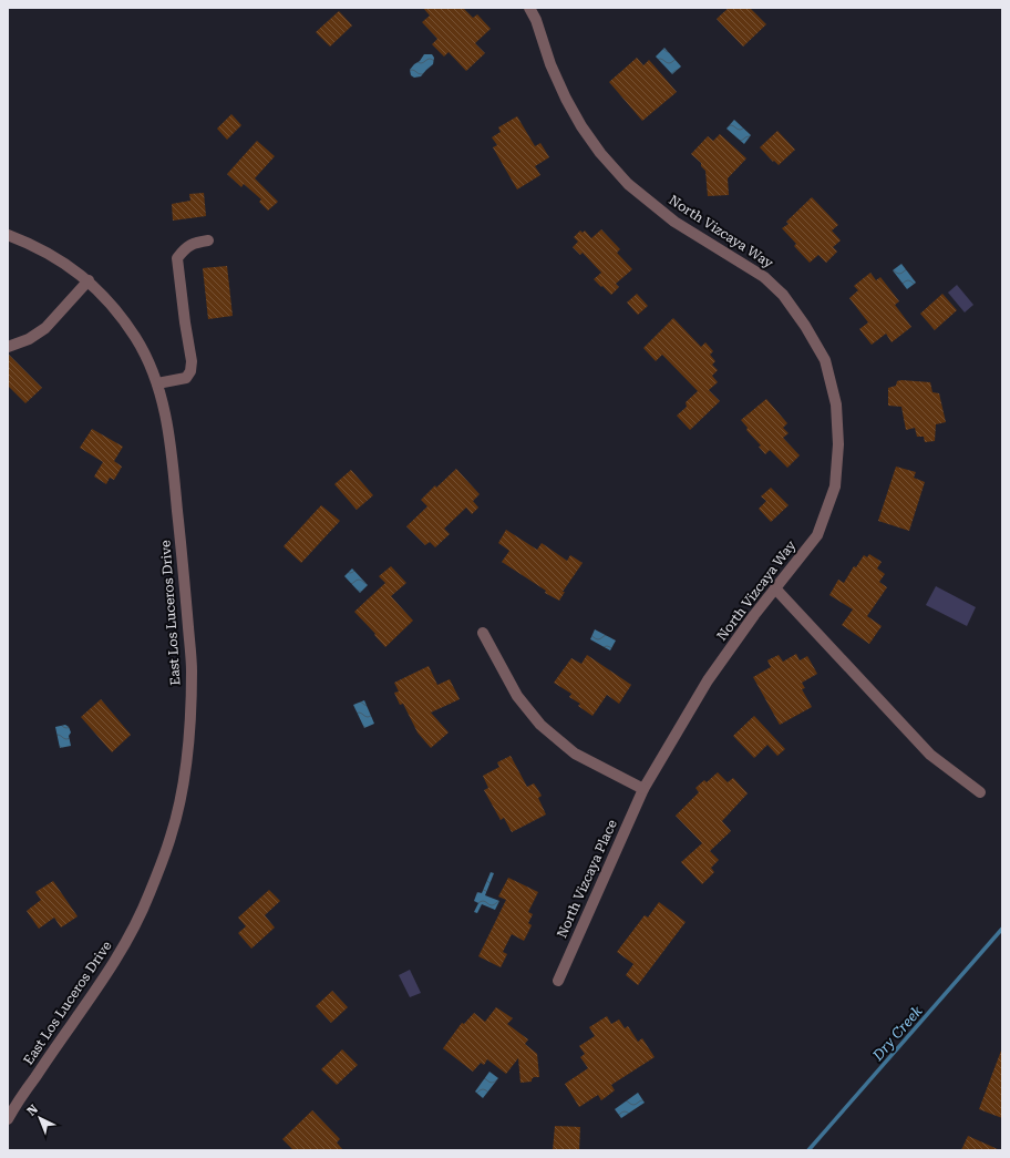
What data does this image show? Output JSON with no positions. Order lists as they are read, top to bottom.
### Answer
{
  "streets": {
    "street": ["North Vizcaya Way", "East Los Luceros Drive", "North Vizcaya Place"]
  },
  "crossings": [
    ["North Vizcaya Way", "North Vizcaya Place"]
  ],
  "water": ["Dry Creek"],
  "north": "top left"
}
